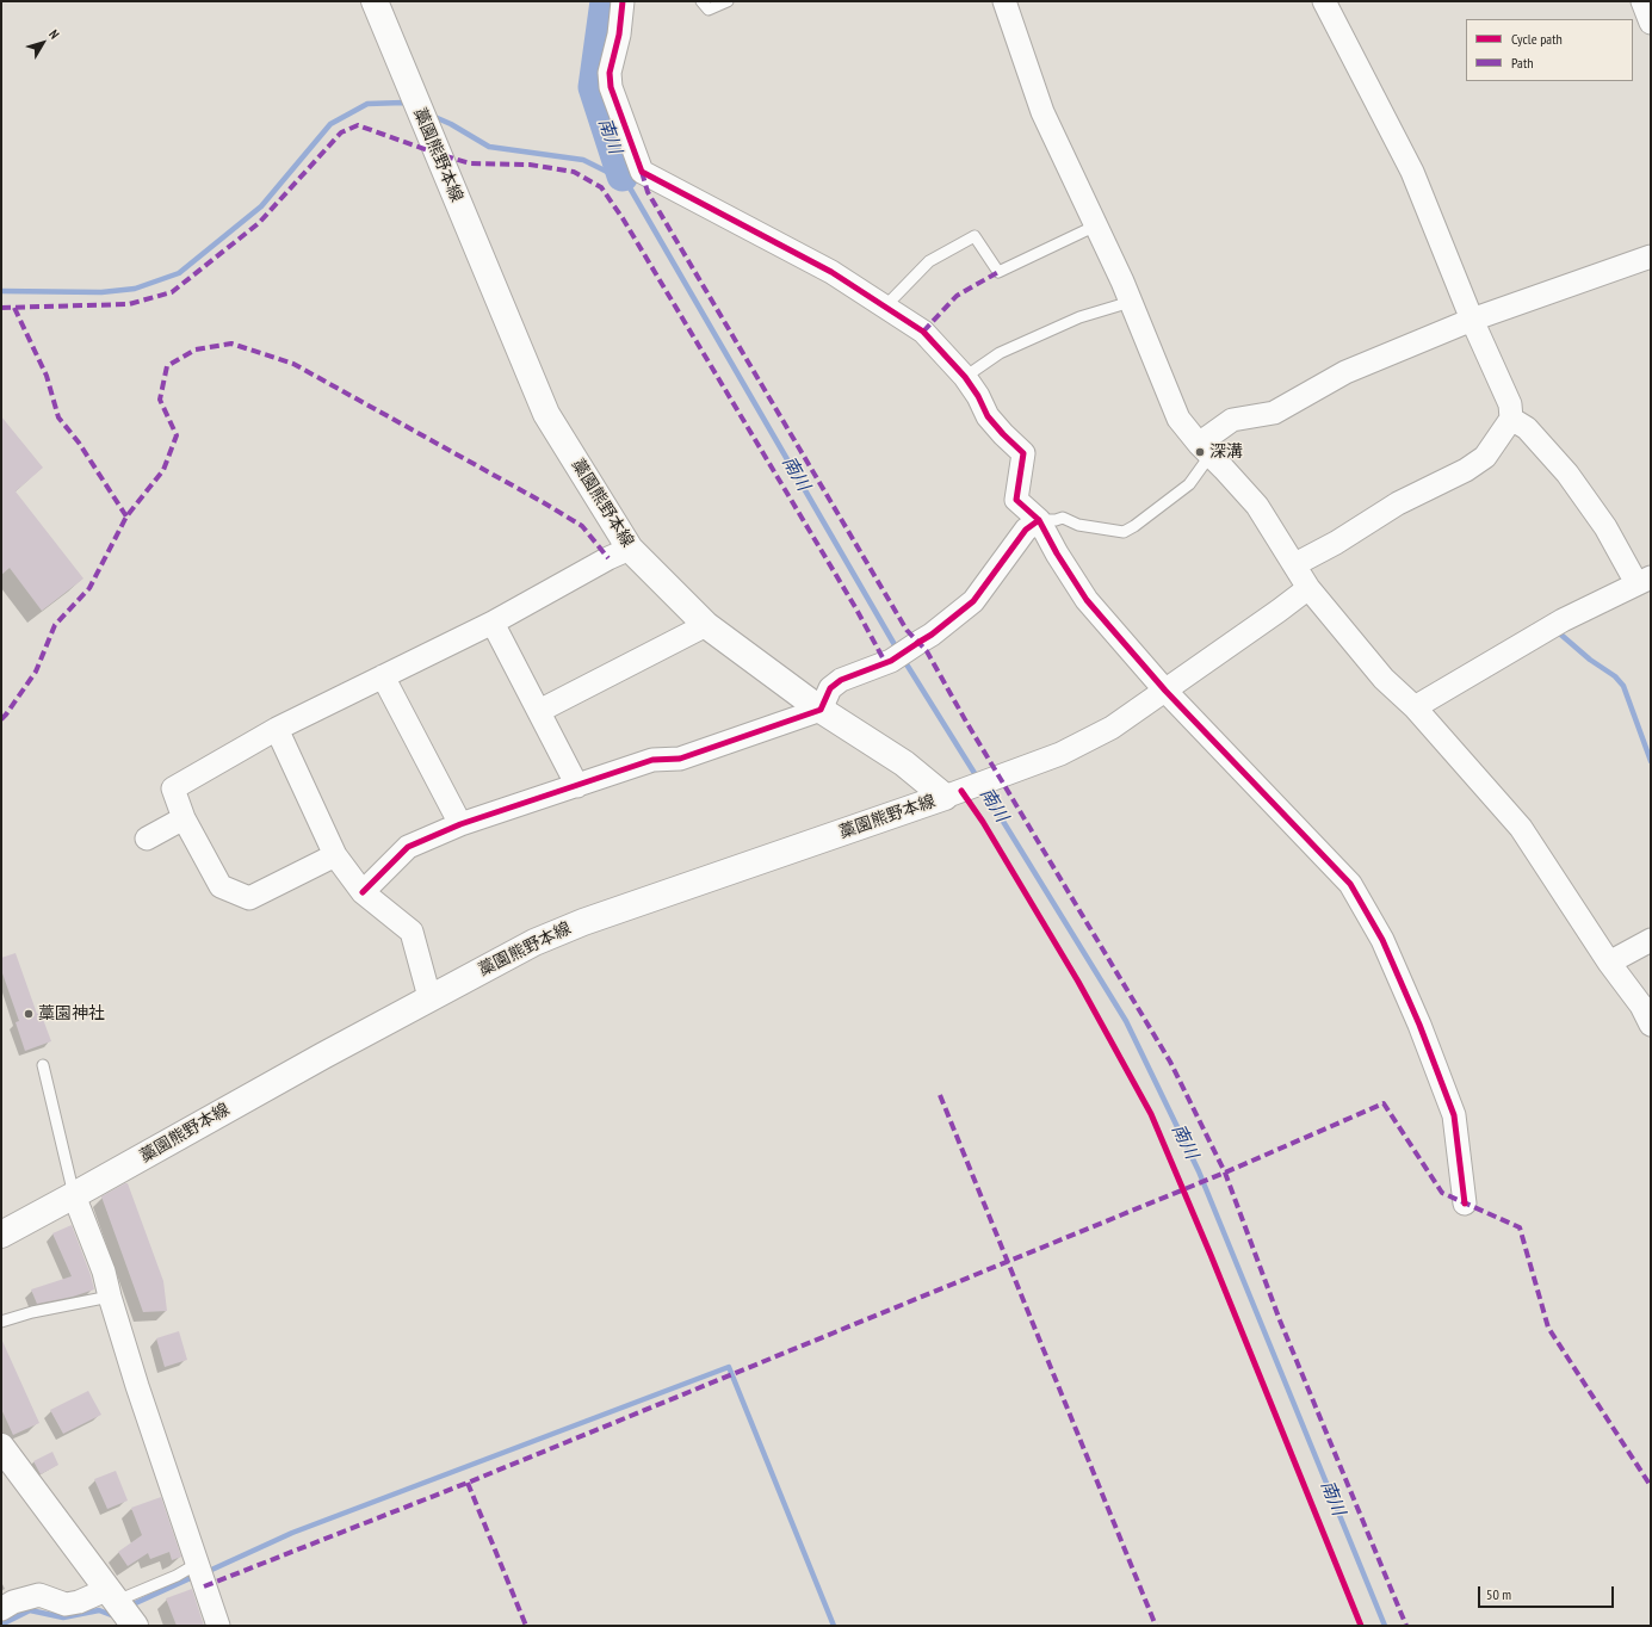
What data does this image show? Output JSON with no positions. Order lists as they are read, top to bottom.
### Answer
{
  "streets": {
    "main road": ["藁園熊野本線"]
  },
  "water": ["南川"],
  "places": ["深溝", "藁園神社"],
  "legend": ["Cycle path", "Path"],
  "scale_bar": "50 m",
  "north": "top right"
}
